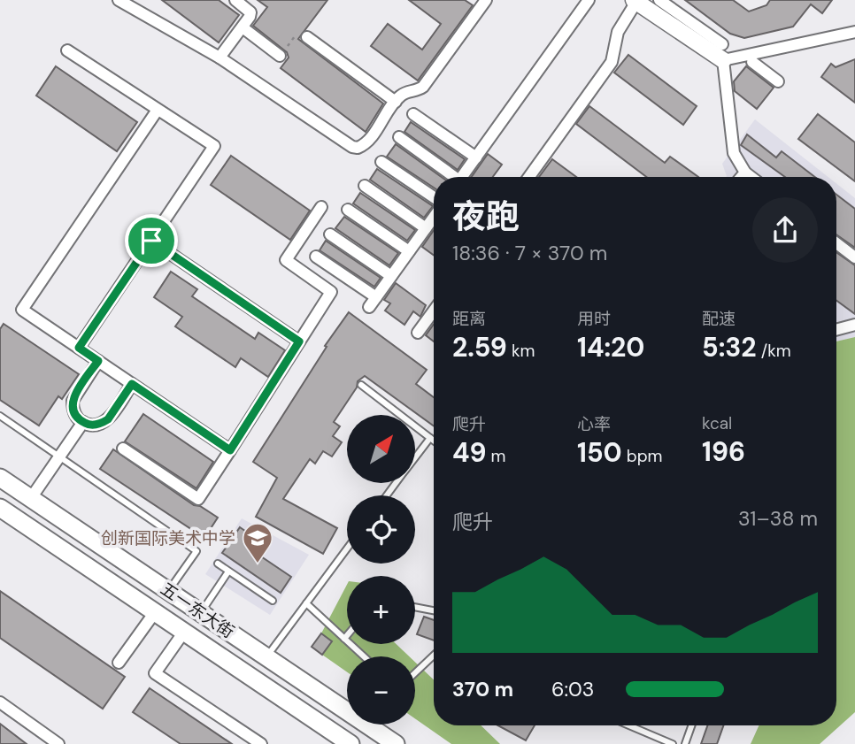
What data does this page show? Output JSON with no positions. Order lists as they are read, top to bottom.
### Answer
{
  "streets": {
    "main road": ["五一东大街"]
  },
  "places": {
    "school or university": ["创新国际美术中学"]
  },
  "north": "top right",
  "page": {
    "heading": ["夜跑", "18:36 · 7 × 370 m"],
    "stats": [
      ["距离", "2.59 km"],
      ["用时", "14:20"],
      ["配速", "5:32 /km"],
      ["爬升", "49 m"],
      ["心率", "150 bpm"],
      ["kcal", "196"]
    ],
    "map_buttons": ["+", "−"],
    "chart": ["爬升", "31–38 m"],
    "list": [
      {
        "name": "370 m",
        "note": "6:03"
      }
    ]
  }
}
